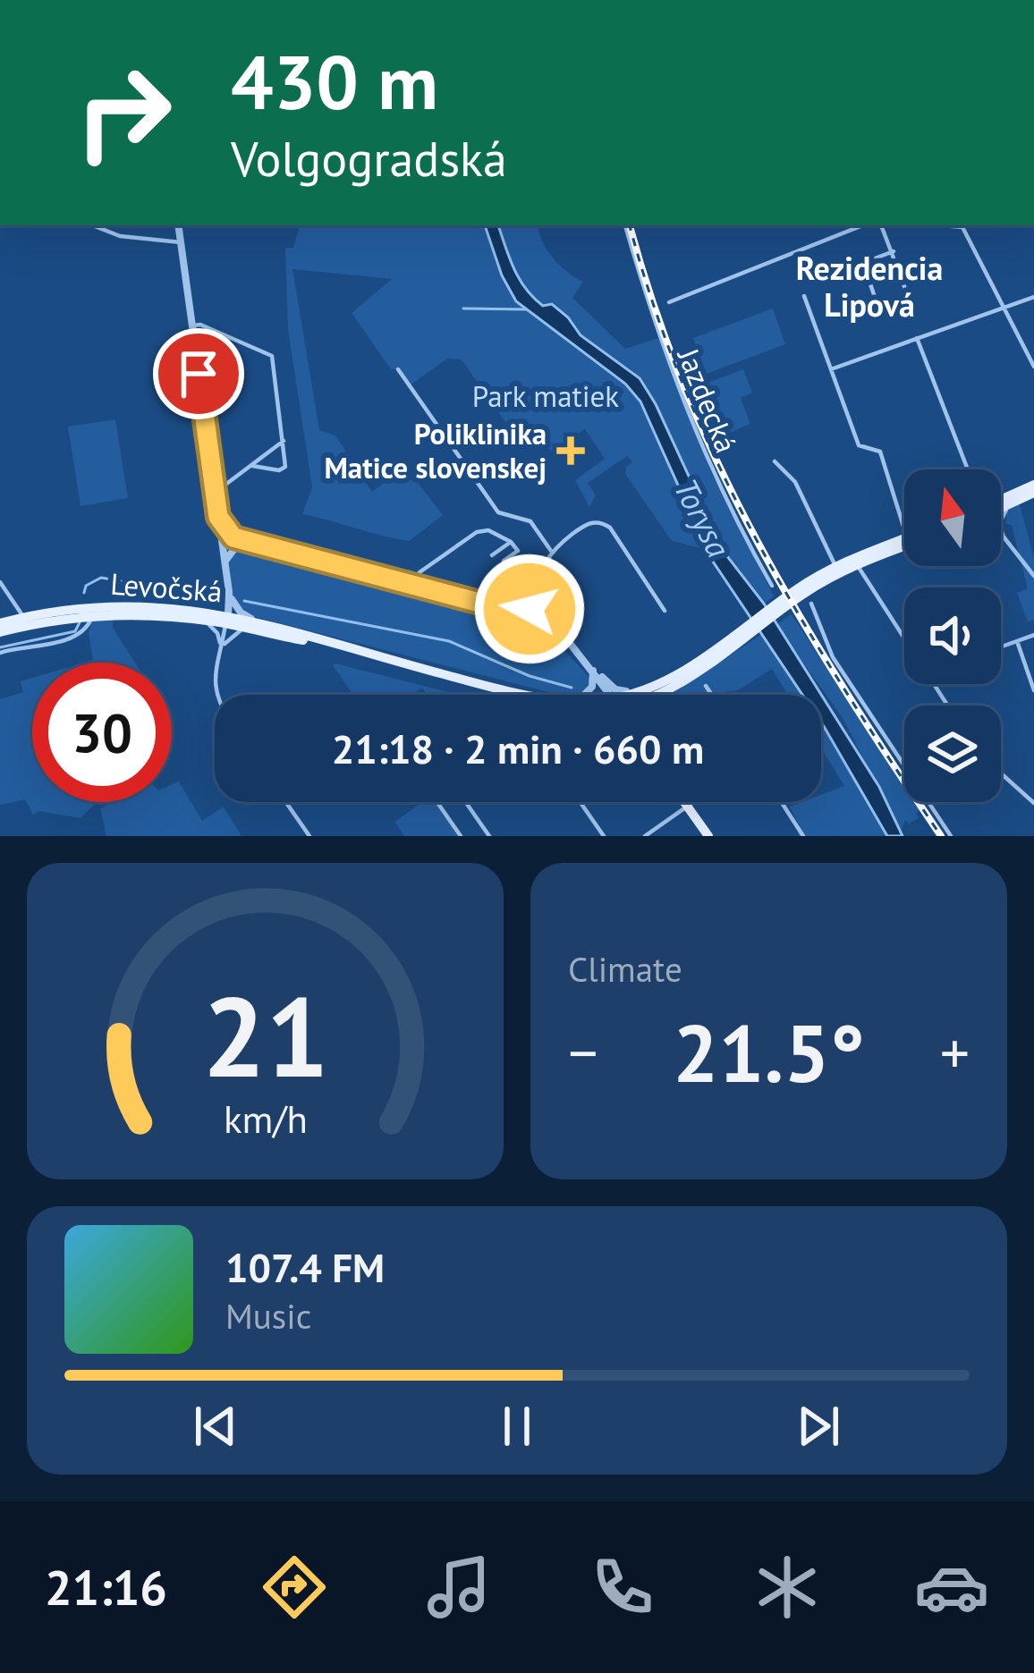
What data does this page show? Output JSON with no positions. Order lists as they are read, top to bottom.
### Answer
{
  "streets": {
    "main road": ["Levočská"],
    "street": ["Jazdecká"]
  },
  "districts": ["Rezidencia Lipová"],
  "water": ["Torysa"],
  "parks": ["Park matiek"],
  "places": {
    "health": ["Poliklinika Matice slovenskej"]
  },
  "north": "top",
  "page": {
    "turn": ["430 m", "Volgogradská"],
    "limit": "30",
    "trip": "21:18 · 2 min · 660 m",
    "tile": "Climate",
    "heat": ["−", "21.5°", "+"],
    "song": ["107.4 FM", "Music"],
    "tabs": "21:16",
    "gauge": ["21", "km/h"]
  }
}
